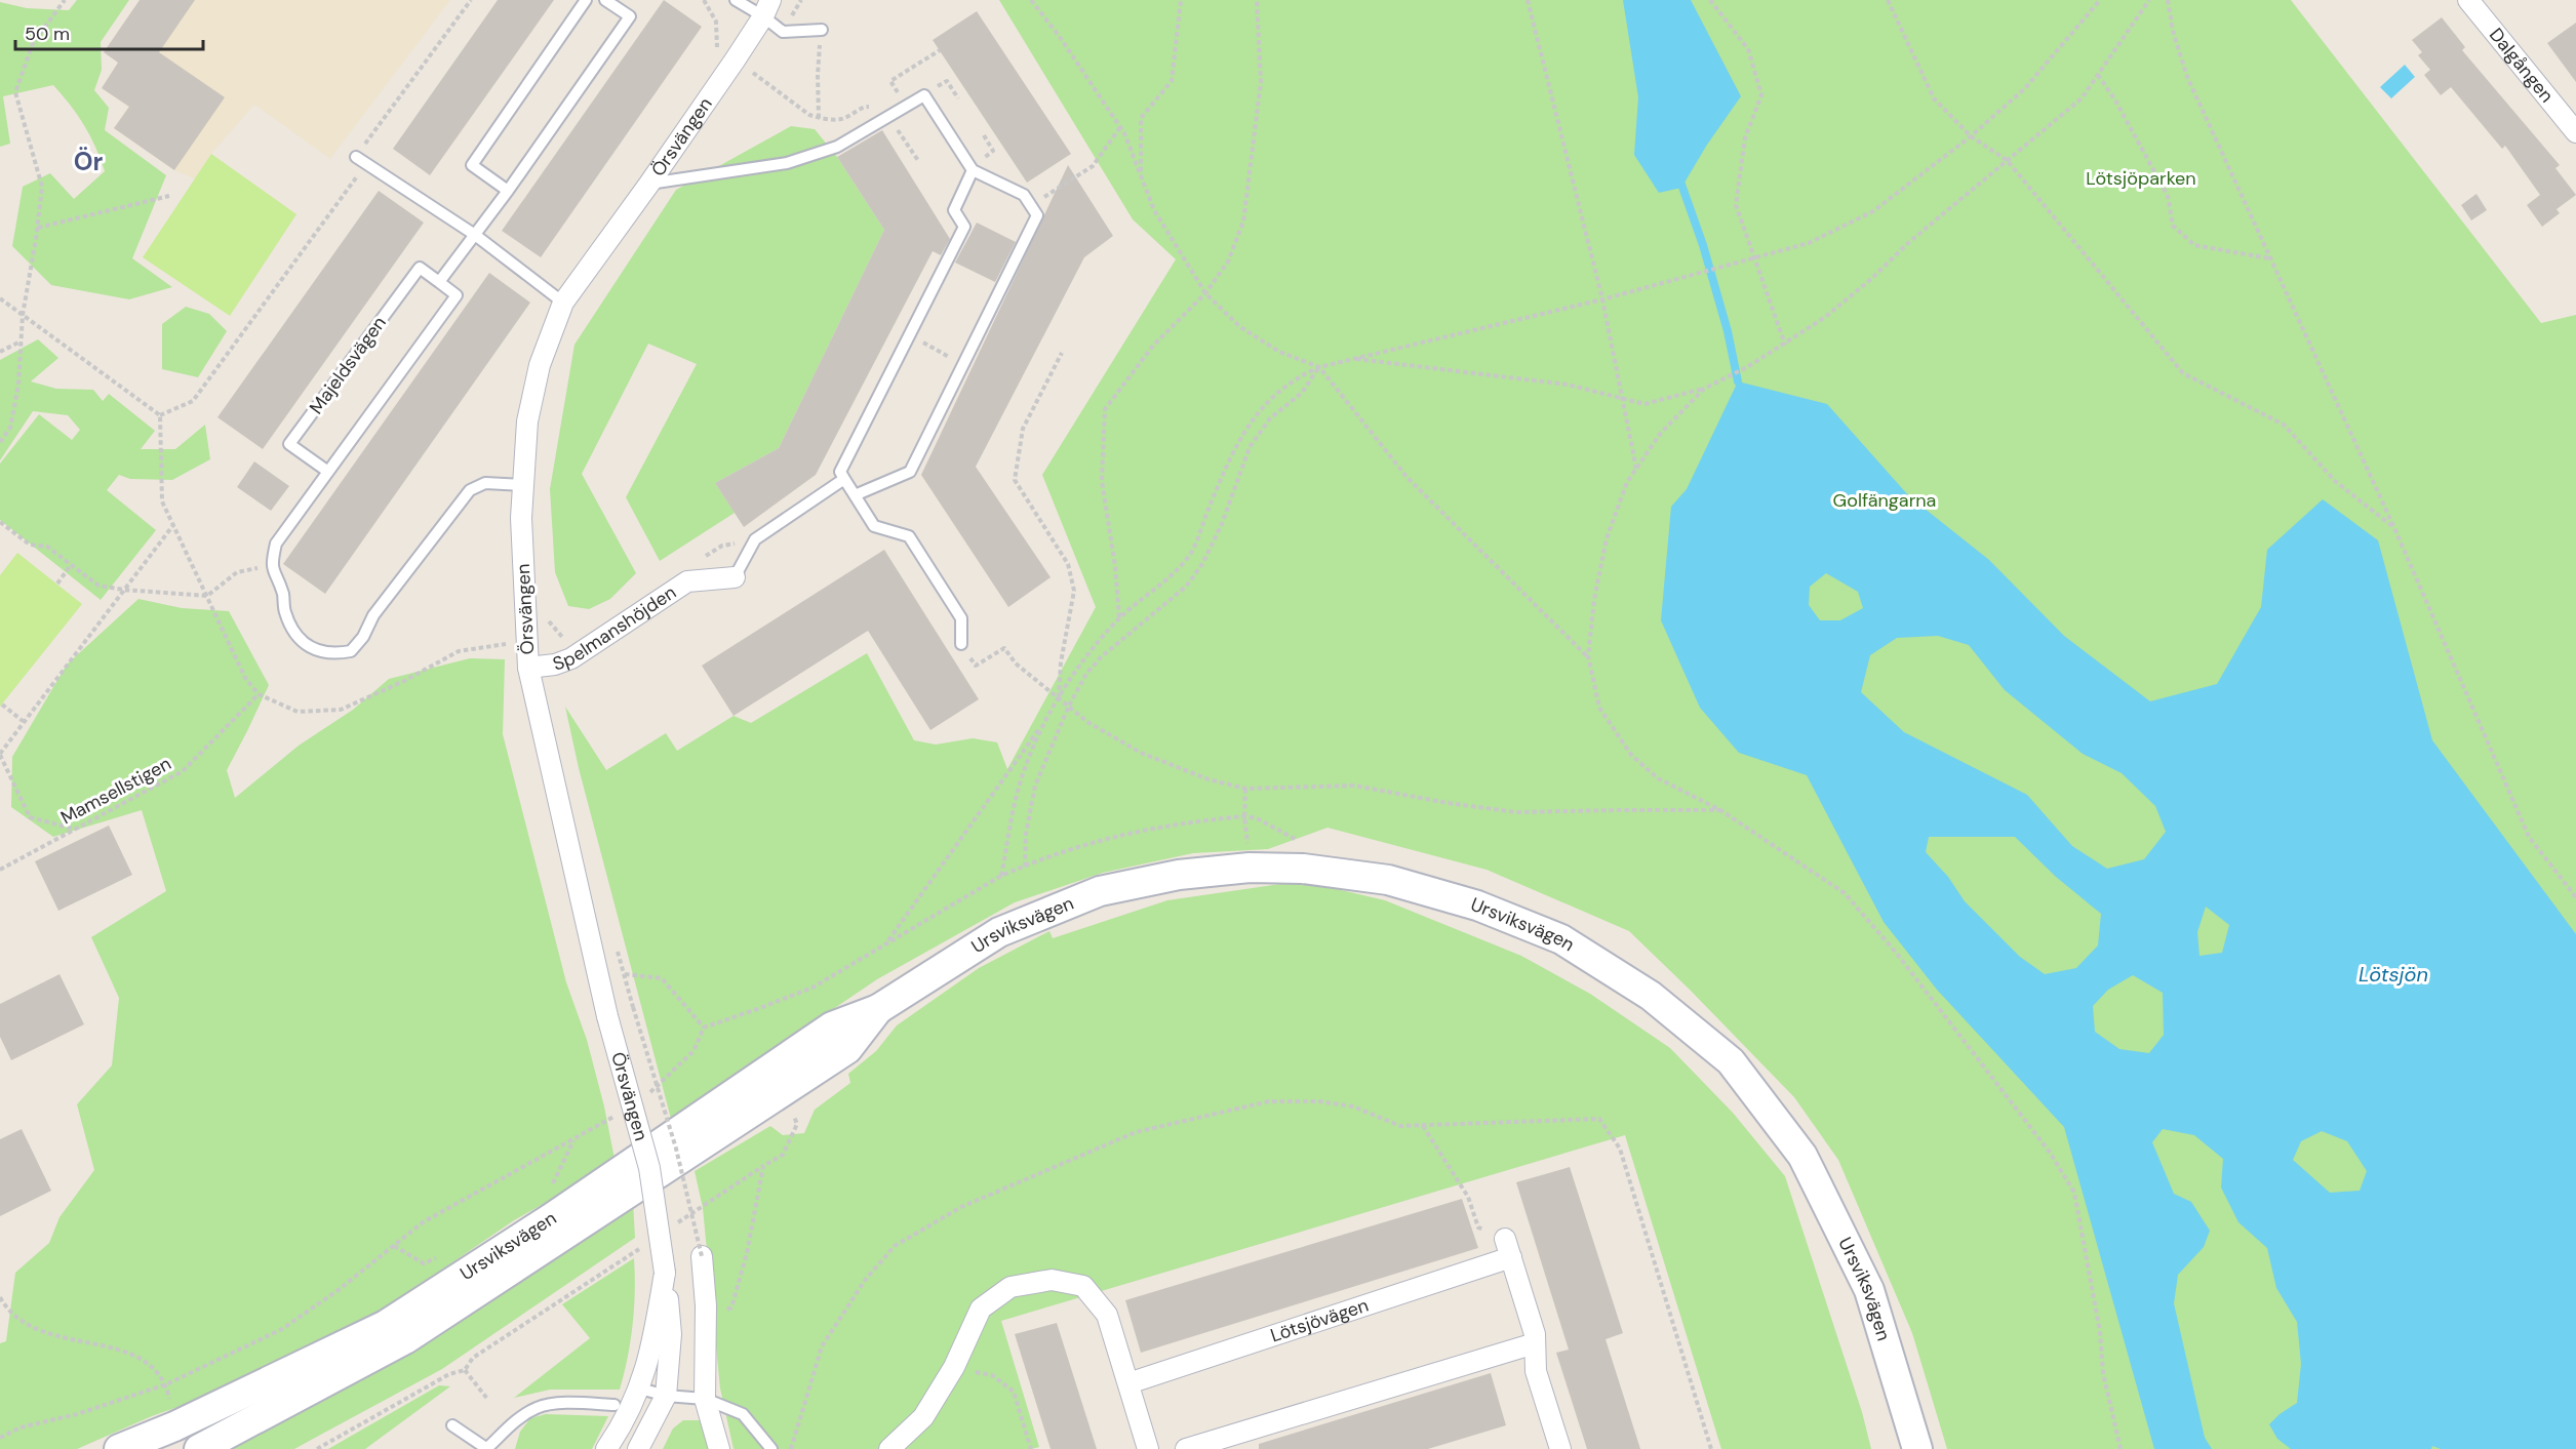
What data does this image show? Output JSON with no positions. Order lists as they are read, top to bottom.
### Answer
{
  "streets": {
    "street": [
      "Dalgången",
      "Örsvängen",
      "Spelmanshöjden",
      "Ursviksvägen",
      "Lötsjövägen"
    ],
    "lane": ["Majeldsvägen"],
    "path": ["Mamsellstigen"]
  },
  "crossings": [
    ["Örsvängen", "Spelmanshöjden"]
  ],
  "districts": ["Ör"],
  "water": ["Lötsjön"],
  "parks": ["Lötsjöparken", "Golfängarna"],
  "scale_bar": "50 m"
}
